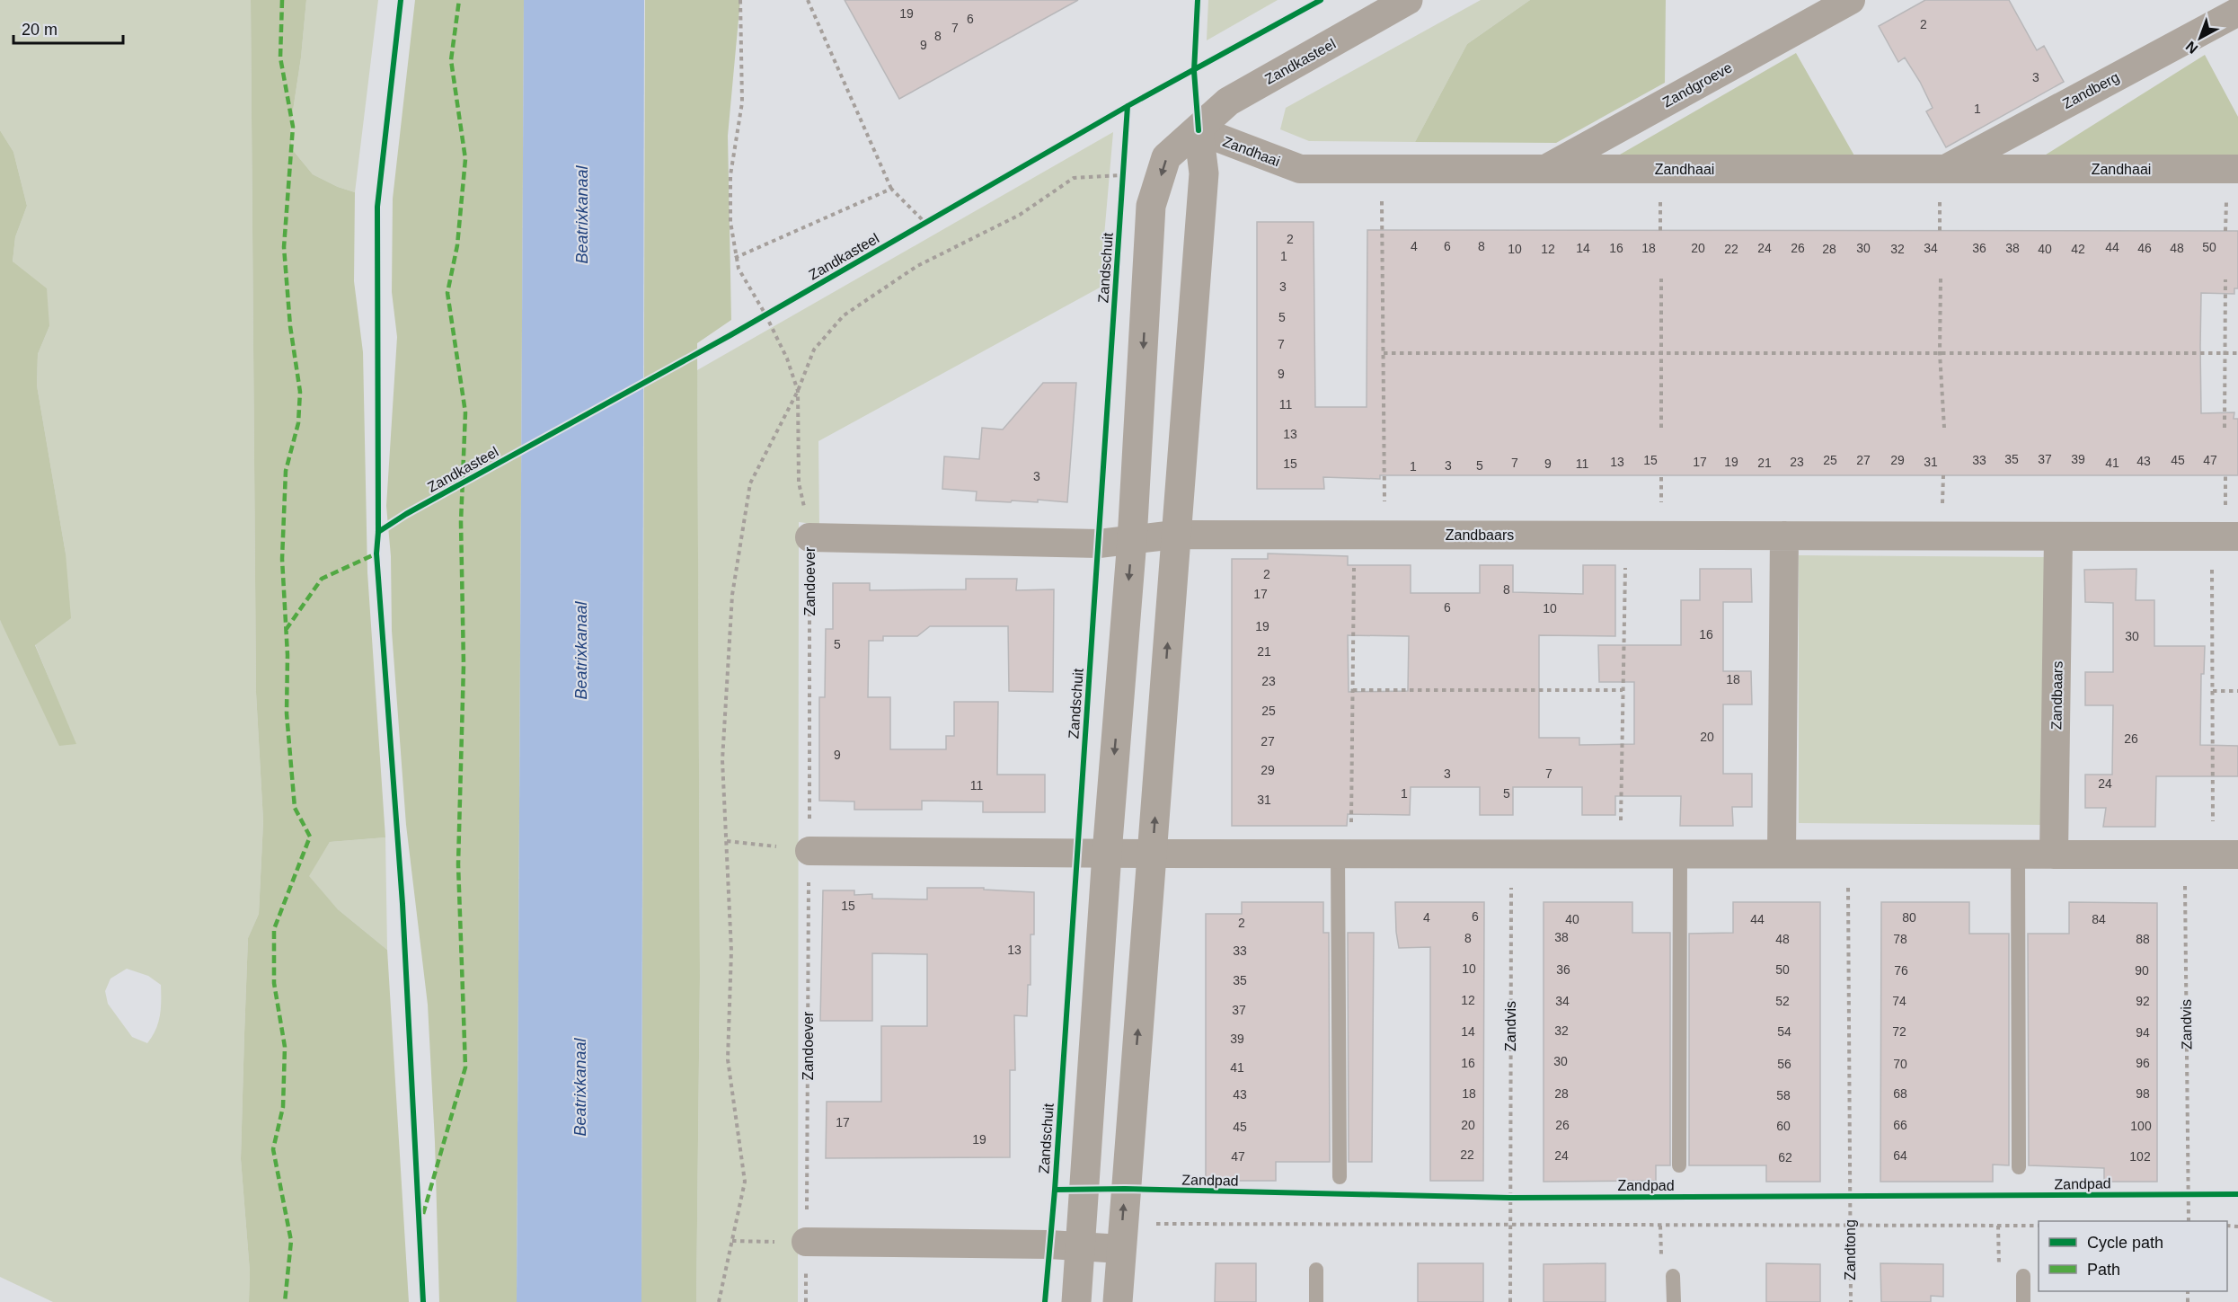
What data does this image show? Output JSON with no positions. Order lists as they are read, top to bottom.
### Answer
{
  "streets": {
    "street": [
      "Zandkasteel",
      "Zandgroeve",
      "Zandberg",
      "Zandhaai",
      "Zandbaars",
      "Zandoever"
    ],
    "path": ["Zandvis", "Zandtong"],
    "cycle path": ["Zandschuit", "Zandpad"]
  },
  "crossings": [
    ["Zandkasteel", "Zandhaai"],
    ["Zandgroeve", "Zandhaai"],
    ["Zandberg", "Zandhaai"],
    ["Zandbaars", "Zandoever"]
  ],
  "water": ["Beatrixkanaal"],
  "house_numbers": [
    "19",
    "6",
    "2",
    "7",
    "8",
    "9",
    "3",
    "1",
    "2",
    "4",
    "6",
    "8",
    "44",
    "50",
    "14",
    "16",
    "18",
    "20",
    "24",
    "26",
    "30",
    "34",
    "36",
    "38",
    "46",
    "48",
    "10",
    "12",
    "22",
    "28",
    "32",
    "40",
    "42",
    "1",
    "3",
    "5",
    "7",
    "9",
    "11",
    "13",
    "35",
    "37",
    "39",
    "15",
    "25",
    "27",
    "29",
    "33",
    "45",
    "47",
    "43",
    "13",
    "17",
    "19",
    "23",
    "31",
    "7",
    "21",
    "41",
    "15",
    "9",
    "11",
    "3",
    "5",
    "1",
    "3",
    "2",
    "8",
    "17",
    "6",
    "10",
    "19",
    "16",
    "30",
    "5",
    "21",
    "18",
    "23",
    "25",
    "20",
    "26",
    "27",
    "9",
    "29",
    "3",
    "7",
    "24",
    "11",
    "1",
    "5",
    "31",
    "15",
    "6",
    "4",
    "80",
    "40",
    "44",
    "84",
    "2",
    "38",
    "8",
    "48",
    "78",
    "88",
    "13",
    "33",
    "10",
    "36",
    "50",
    "76",
    "90",
    "35",
    "12",
    "34",
    "52",
    "74",
    "92",
    "37",
    "32",
    "14",
    "54",
    "72",
    "94",
    "39",
    "30",
    "16",
    "96",
    "56",
    "70",
    "41",
    "18",
    "28",
    "68",
    "98",
    "43",
    "58",
    "17",
    "20",
    "26",
    "66",
    "60",
    "100",
    "45",
    "19",
    "22",
    "24",
    "64",
    "47",
    "102",
    "62"
  ],
  "legend": ["Cycle path", "Path"],
  "scale_bar": "20 m",
  "north": "bottom left"
}
